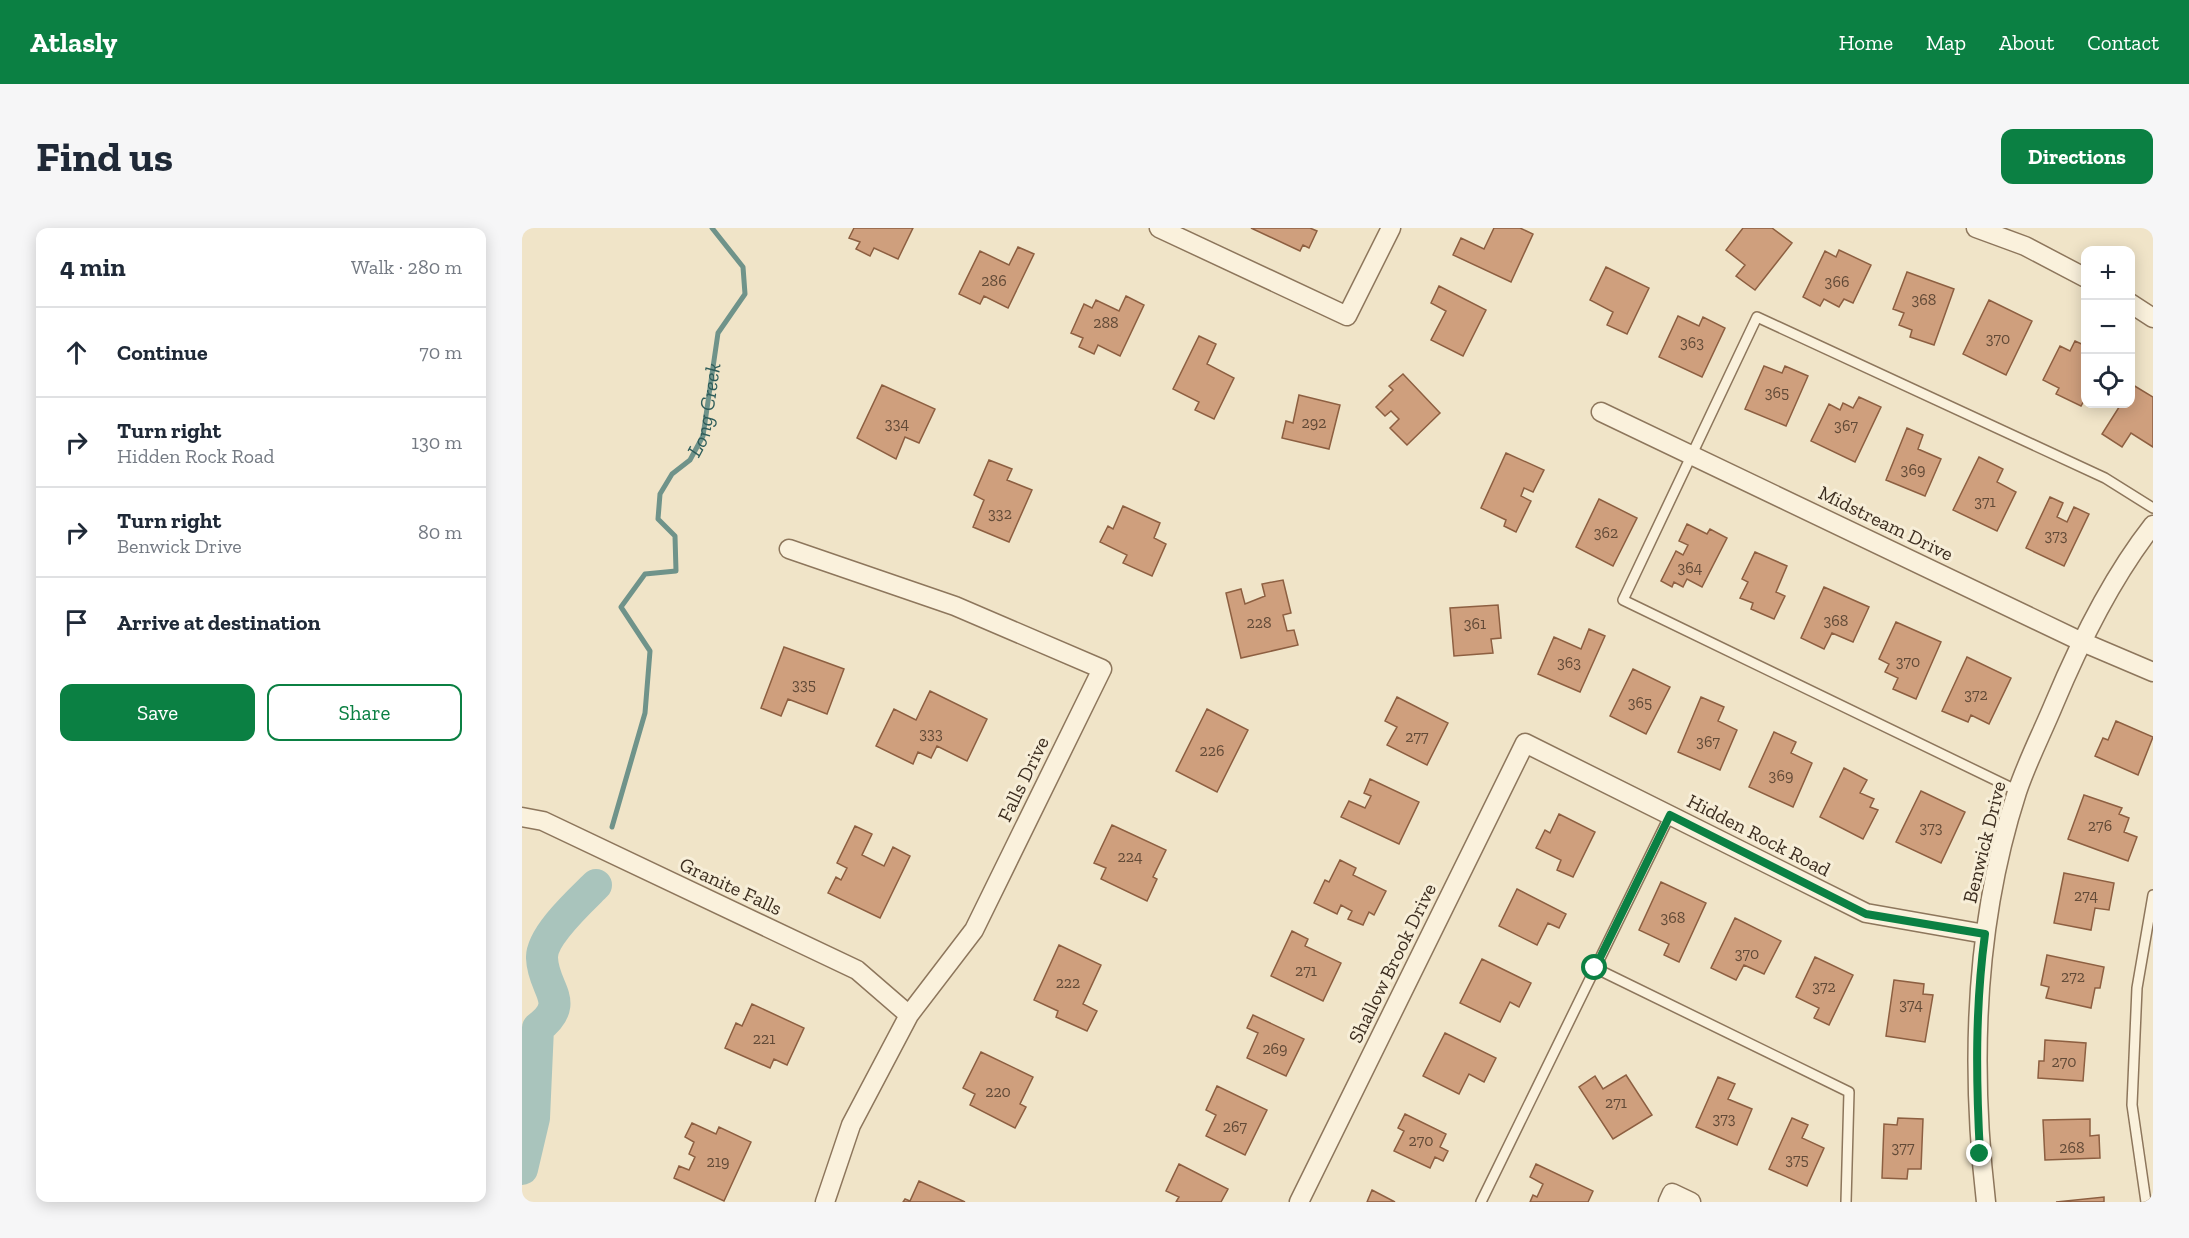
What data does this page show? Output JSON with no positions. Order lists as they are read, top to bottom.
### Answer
{
  "streets": {
    "street": [
      "Midstream Drive",
      "Falls Drive",
      "Hidden Rock Road",
      "Benwick Drive",
      "Granite Falls",
      "Shallow Brook Drive"
    ]
  },
  "crossings": [
    ["Midstream Drive", "Benwick Drive"],
    ["Falls Drive", "Granite Falls"],
    ["Hidden Rock Road", "Benwick Drive"],
    ["Hidden Rock Road", "Shallow Brook Drive"]
  ],
  "water": ["Long Creek"],
  "house_numbers": [
    "286",
    "366",
    "368",
    "288",
    "370",
    "363",
    "365",
    "292",
    "334",
    "367",
    "369",
    "371",
    "332",
    "362",
    "373",
    "364",
    "368",
    "228",
    "361",
    "370",
    "363",
    "335",
    "372",
    "365",
    "333",
    "277",
    "367",
    "226",
    "369",
    "276",
    "373",
    "224",
    "274",
    "368",
    "370",
    "271",
    "272",
    "222",
    "372",
    "374",
    "221",
    "269",
    "270",
    "220",
    "271",
    "373",
    "267",
    "270",
    "377",
    "268",
    "375",
    "219"
  ],
  "page": {
    "header": "Atlasly",
    "nav": [
      "Home",
      "Map",
      "About",
      "Contact"
    ],
    "buttons": [
      "Directions",
      ["Save", "Share"]
    ],
    "title": "Find us",
    "heading": ["4 min", "Walk · 280 m"],
    "map_buttons": ["+", "−"],
    "list": [
      ["Continue", "70 m"],
      ["Turn right", "Hidden Rock Road", "130 m"],
      ["Turn right", "Benwick Drive", "80 m"],
      "Arrive at destination"
    ]
  }
}
